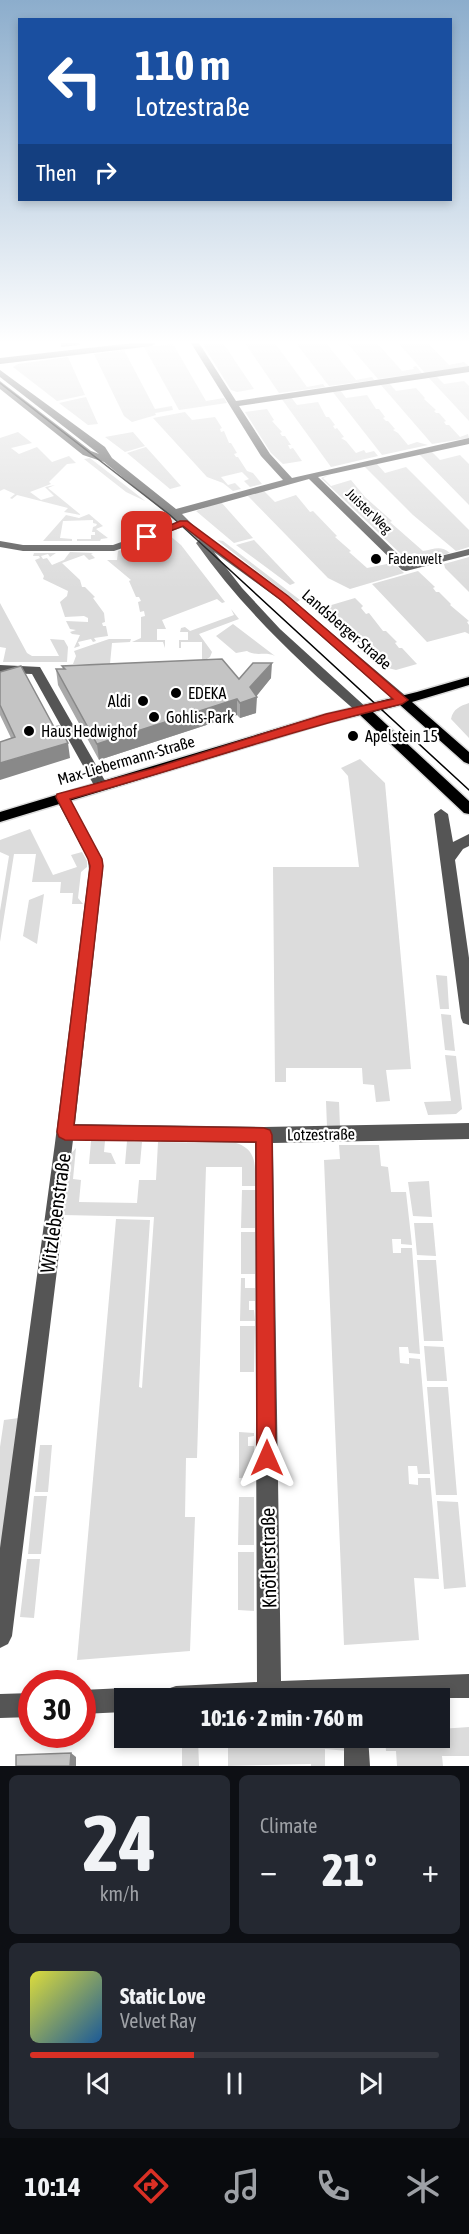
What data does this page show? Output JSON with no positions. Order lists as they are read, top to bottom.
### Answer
{
  "streets": {
    "main road": ["Landsberger Straße", "Max-Liebermann-Straße"],
    "street": [
      "Juister Weg",
      "Lotzestraße",
      "Witzlebenstraße",
      "Knöflerstraße"
    ]
  },
  "crossings": [
    ["Landsberger Straße", "Max-Liebermann-Straße"],
    ["Max-Liebermann-Straße", "Witzlebenstraße"],
    ["Lotzestraße", "Witzlebenstraße"],
    ["Lotzestraße", "Knöflerstraße"]
  ],
  "places": [
    "Fadenwelt",
    "EDEKA",
    "Aldi",
    "Gohlis-Park",
    "Haus Hedwighof",
    "Apelstein 15"
  ],
  "page": {
    "turn": ["110 m", "Lotzestraße"],
    "then": "Then",
    "limit": "30",
    "trip": "10:16 · 2 min · 760 m",
    "tile": [
      ["24", "km/h"],
      "Climate"
    ],
    "heat": ["−", "21°", "+"],
    "song": ["Static Love", "Velvet Ray"],
    "tabs": "10:14"
  }
}
